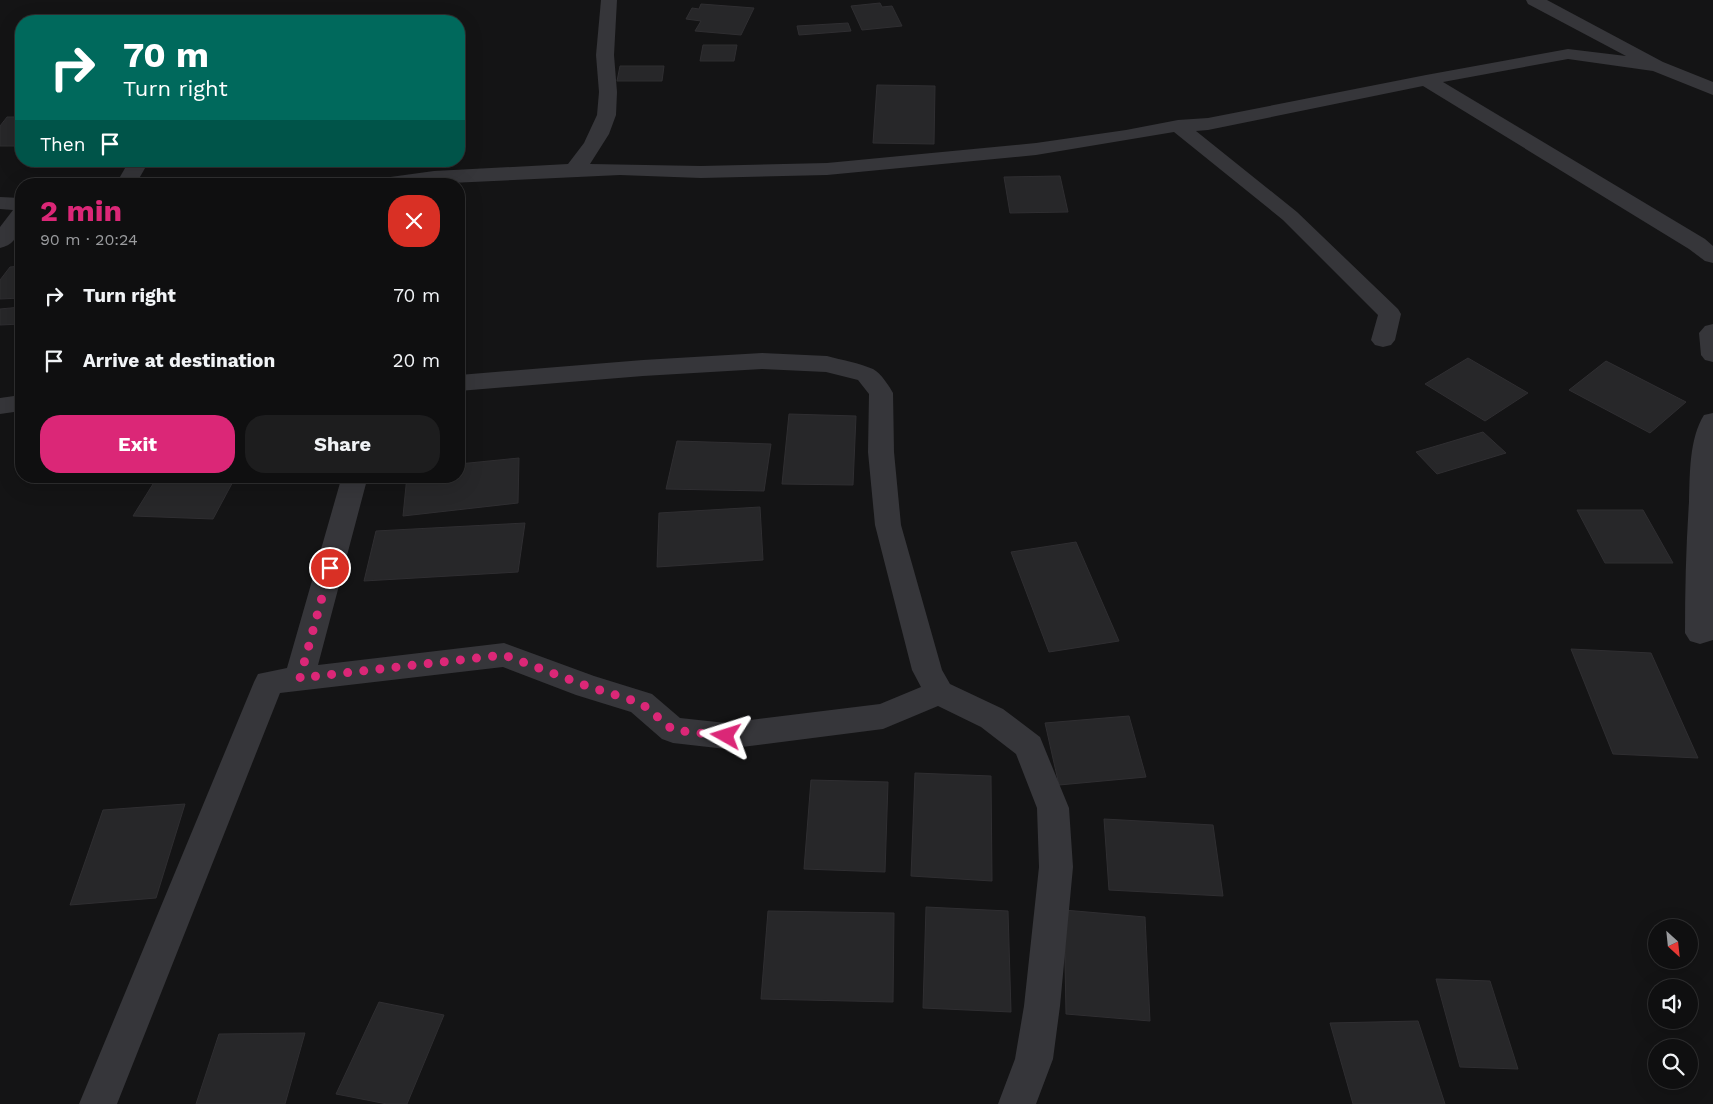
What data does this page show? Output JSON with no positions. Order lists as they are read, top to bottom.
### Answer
{
  "north": "bottom right",
  "page": {
    "turn": ["70 m", "Turn right"],
    "then": "Then",
    "heading": ["2 min", "90 m · 20:24"],
    "list": [
      {
        "name": "Turn right",
        "value": "70 m"
      },
      {
        "name": "Arrive at destination",
        "value": "20 m"
      }
    ],
    "buttons": ["Exit", "Share"]
  }
}
